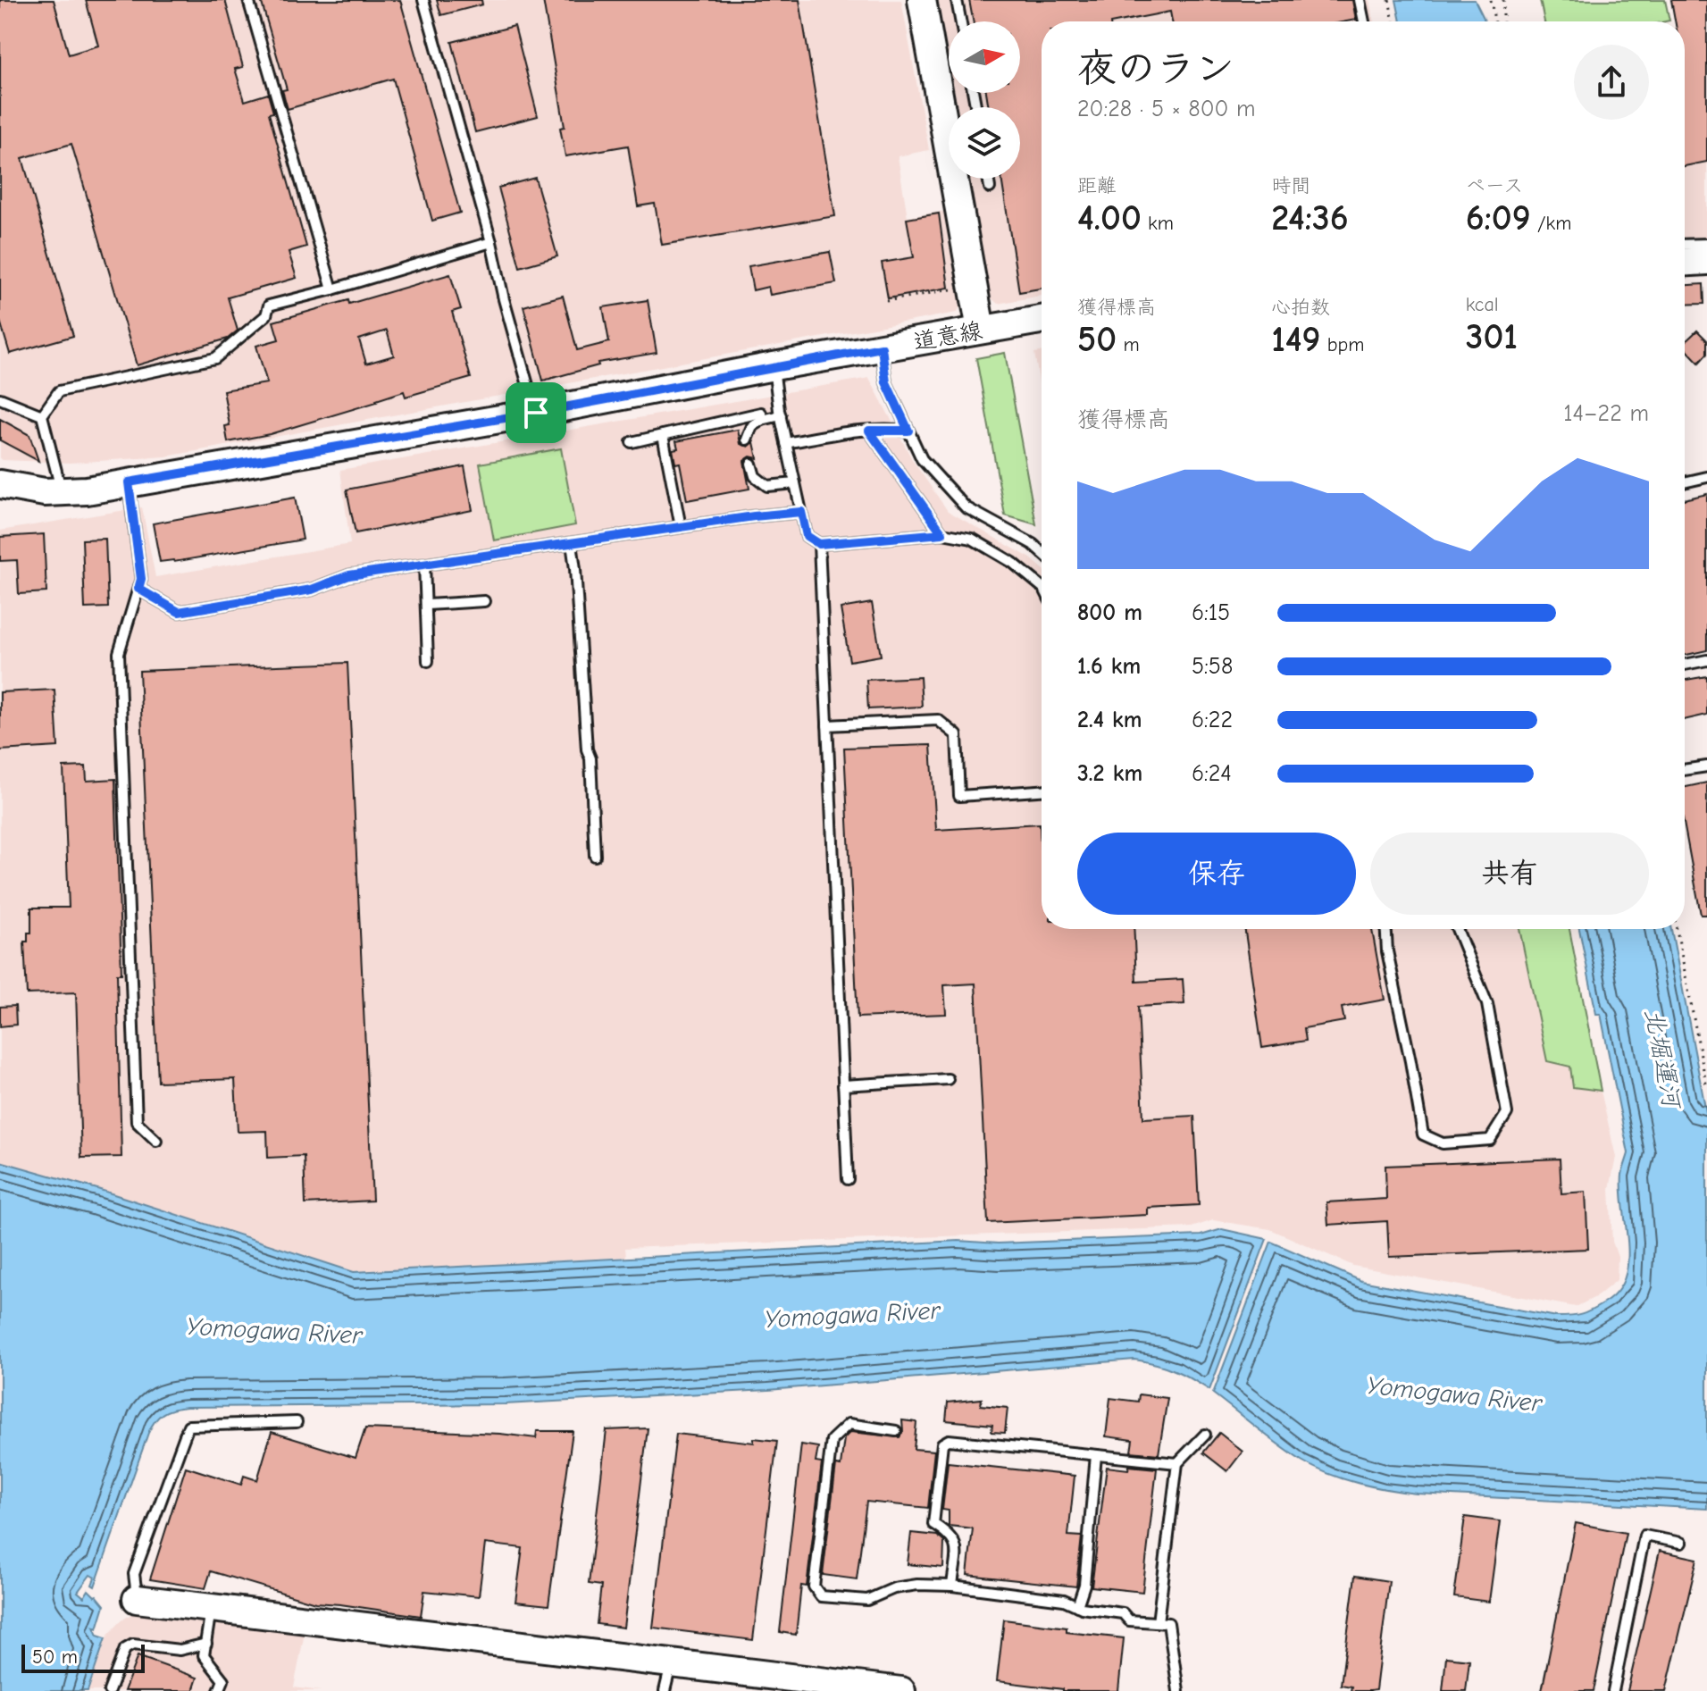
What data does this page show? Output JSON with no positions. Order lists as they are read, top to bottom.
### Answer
{
  "streets": {
    "street": ["道意線"]
  },
  "water": ["北堀運河", "Yomogawa River"],
  "scale_bar": "50 m",
  "north": "right",
  "page": {
    "heading": ["夜のラン", "20:28 · 5 × 800 m"],
    "stats": [
      ["距離", "4.00 km"],
      ["時間", "24:36"],
      ["ペース", "6:09 /km"],
      ["獲得標高", "50 m"],
      ["心拍数", "149 bpm"],
      ["kcal", "301"]
    ],
    "chart": ["獲得標高", "14–22 m"],
    "list": [
      {
        "name": "800 m",
        "note": "6:15"
      },
      {
        "name": "1.6 km",
        "note": "5:58"
      },
      {
        "name": "2.4 km",
        "note": "6:22"
      },
      {
        "name": "3.2 km",
        "note": "6:24"
      }
    ],
    "buttons": ["保存", "共有"],
    "scale": "50 m"
  }
}
